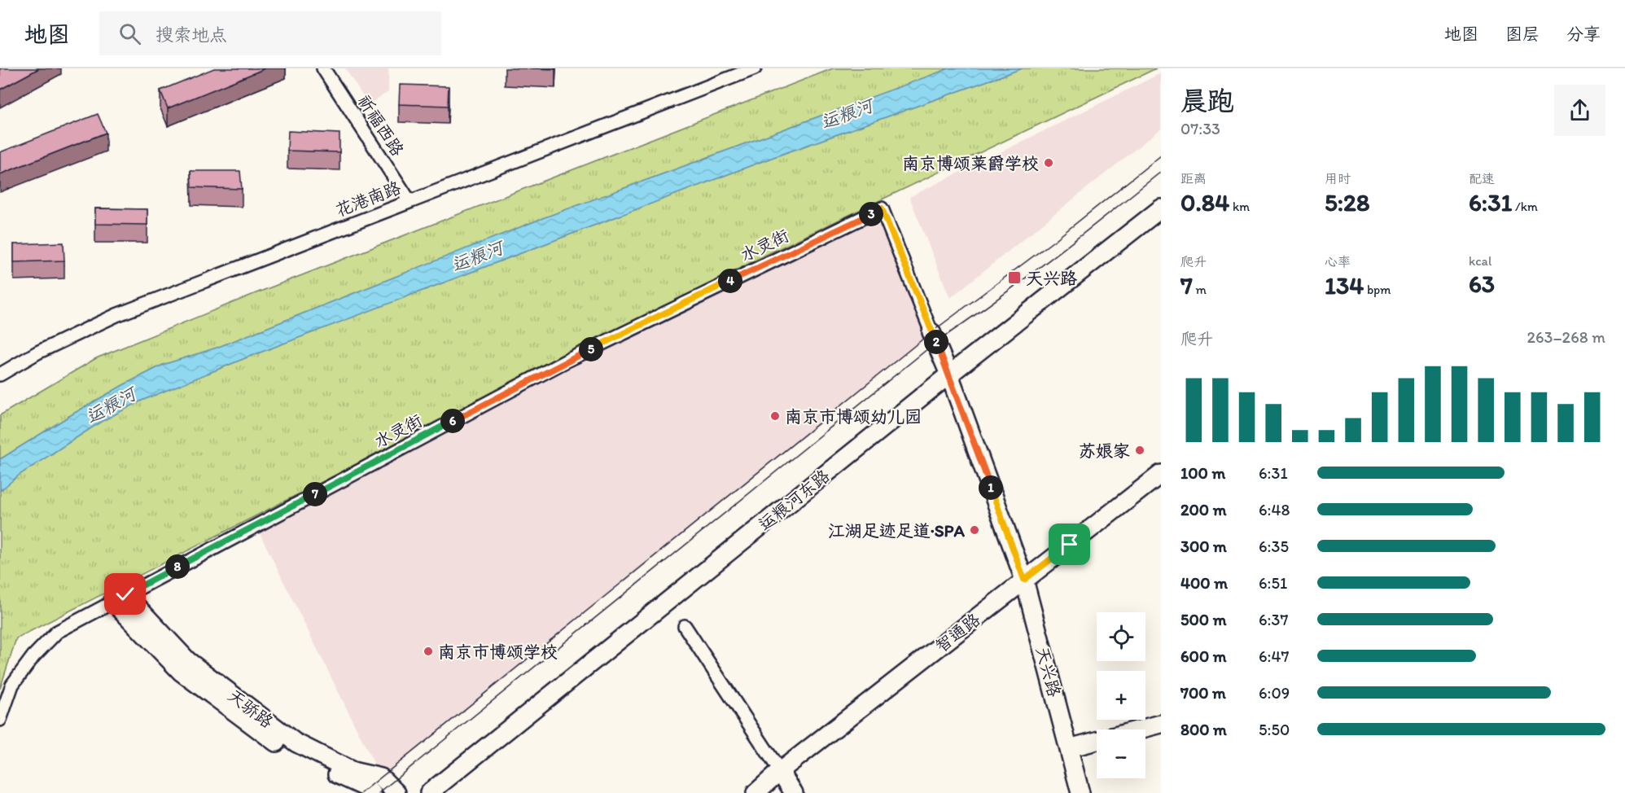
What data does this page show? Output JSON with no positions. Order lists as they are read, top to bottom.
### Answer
{
  "streets": {
    "street": [
      "祈福西路",
      "花港南路",
      "水灵街",
      "运粮河东路",
      "智通路",
      "天兴路",
      "天骄路"
    ]
  },
  "crossings": [
    ["祈福西路", "花港南路"],
    ["水灵街", "天兴路"],
    ["水灵街", "天骄路"],
    ["运粮河东路", "天兴路"],
    ["智通路", "天兴路"]
  ],
  "water": ["运粮河"],
  "places": {
    "other": [
      "南京博颂莱爵学校",
      "南京市博颂幼儿园",
      "苏娘家",
      "江湖足迹足道·SPA",
      "南京市博颂学校"
    ],
    "transit": ["天兴路"]
  },
  "page": {
    "header": "地图",
    "search": "搜索地点",
    "nav": ["地图", "图层", "分享"],
    "heading": ["晨跑", "07:33"],
    "stats": [
      ["距离", "0.84 km"],
      ["用时", "5:28"],
      ["配速", "6:31 /km"],
      ["爬升", "7 m"],
      ["心率", "134 bpm"],
      ["kcal", "63"]
    ],
    "pins": [
      "3",
      "4",
      "2",
      "5",
      "6",
      "1",
      "7",
      "8"
    ],
    "chart": ["爬升", "263–268 m"],
    "list": [
      {
        "name": "100 m",
        "note": "6:31"
      },
      {
        "name": "200 m",
        "note": "6:48"
      },
      {
        "name": "300 m",
        "note": "6:35"
      },
      {
        "name": "400 m",
        "note": "6:51"
      },
      {
        "name": "500 m",
        "note": "6:37"
      },
      {
        "name": "600 m",
        "note": "6:47"
      },
      {
        "name": "700 m",
        "note": "6:09"
      },
      {
        "name": "800 m",
        "note": "5:50"
      }
    ],
    "map_buttons": ["+", "−"]
  }
}
